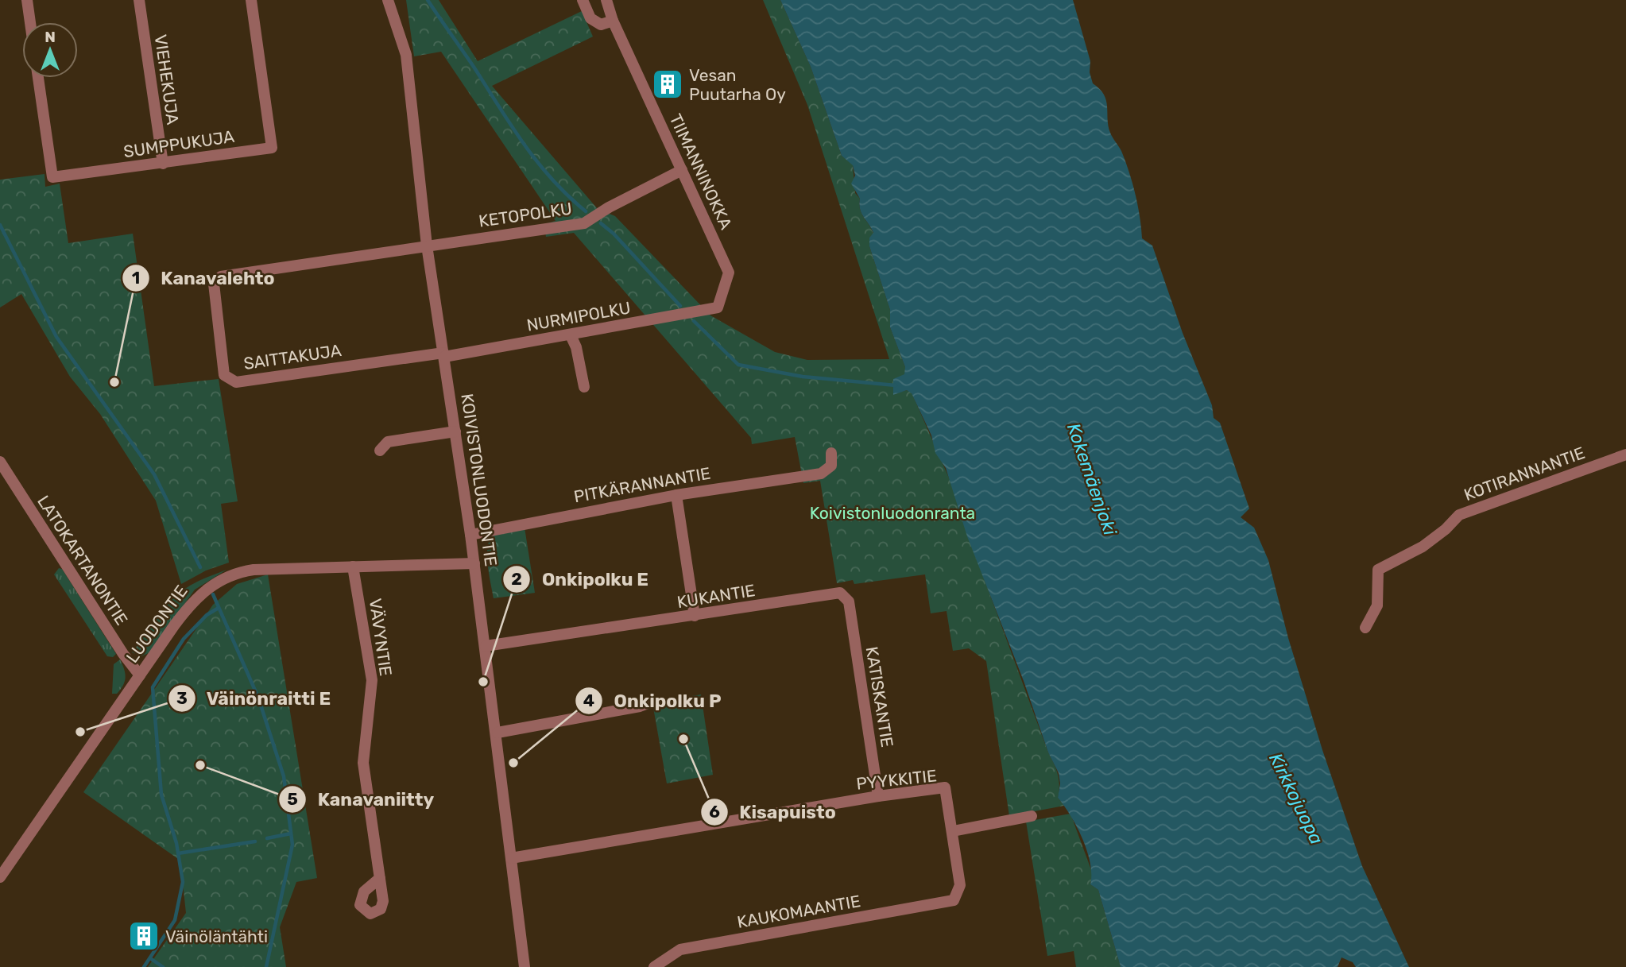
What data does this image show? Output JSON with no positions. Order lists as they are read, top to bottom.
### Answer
{
  "streets": {
    "street": [
      "VIEHEKUJA",
      "SUMPPUKUJA",
      "TIIMANNINOKKA",
      "KETOPOLKU",
      "NURMIPOLKU",
      "SAITTAKUJA",
      "KOTIRANNANTIE",
      "KOIVISTONLUODONTIE",
      "PITKÄRANNANTIE",
      "LATOKARTANONTIE",
      "KUKANTIE",
      "LUODONTIE",
      "VÄVYNTIE",
      "KATISKANTIE",
      "PYYKKITIE",
      "KAUKOMAANTIE"
    ]
  },
  "crossings": [
    ["VIEHEKUJA", "SUMPPUKUJA"],
    ["TIIMANNINOKKA", "KETOPOLKU"],
    ["TIIMANNINOKKA", "NURMIPOLKU"],
    ["KETOPOLKU", "SAITTAKUJA"],
    ["KETOPOLKU", "KOIVISTONLUODONTIE"],
    ["NURMIPOLKU", "SAITTAKUJA"],
    ["NURMIPOLKU", "KOIVISTONLUODONTIE"],
    ["SAITTAKUJA", "KOIVISTONLUODONTIE"],
    ["KOIVISTONLUODONTIE", "PITKÄRANNANTIE"],
    ["KOIVISTONLUODONTIE", "KUKANTIE"],
    ["KOIVISTONLUODONTIE", "LUODONTIE"],
    ["KOIVISTONLUODONTIE", "PYYKKITIE"],
    ["LATOKARTANONTIE", "LUODONTIE"],
    ["KUKANTIE", "KATISKANTIE"],
    ["LUODONTIE", "VÄVYNTIE"],
    ["KATISKANTIE", "PYYKKITIE"],
    ["PYYKKITIE", "KAUKOMAANTIE"]
  ],
  "water": ["Kokemäenjoki", "Kirkkojuopa"],
  "parks": ["Koivistonluodonranta"],
  "places": {
    "building": ["Vesan Puutarha Oy", "Väinöläntähti"],
    "other": [
      "Kanavalehto",
      "Onkipolku E",
      "Väinönraitti E",
      "Kisapuisto",
      "Onkipolku P",
      "Kanavaniitty"
    ]
  },
  "north": "top"
}
